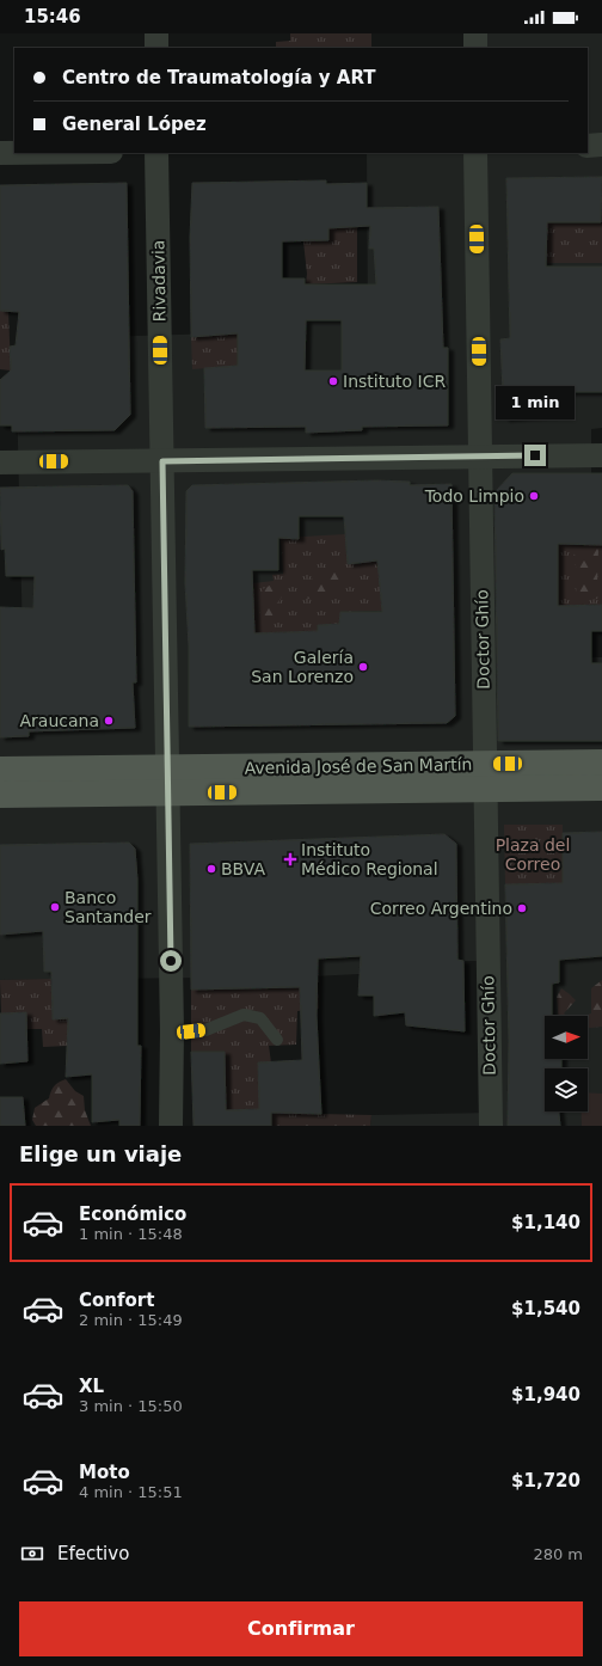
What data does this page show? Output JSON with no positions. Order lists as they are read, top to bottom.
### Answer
{
  "streets": {
    "main road": ["Avenida José de San Martín"],
    "street": ["Rivadavia", "Doctor Ghío"]
  },
  "crossings": [
    ["Rivadavia", "Avenida José de San Martín"],
    ["Doctor Ghío", "Avenida José de San Martín"]
  ],
  "parks": ["Plaza del Correo"],
  "places": {
    "other": [
      "Instituto ICR",
      "Todo Limpio",
      "Galería San Lorenzo",
      "Araucana",
      "BBVA",
      "Banco Santander",
      "Correo Argentino"
    ],
    "health": ["Instituto Médico Regional"]
  },
  "north": "right",
  "page": {
    "status": "15:46",
    "banner": ["Centro de Traumatología y ART", "General López"],
    "bubble": "1 min",
    "heading": "Elige un viaje",
    "list": [
      {
        "name": "Económico",
        "note": "1 min · 15:48",
        "value": "$1,140"
      },
      {
        "name": "Confort",
        "note": "2 min · 15:49",
        "value": "$1,540"
      },
      {
        "name": "XL",
        "note": "3 min · 15:50",
        "value": "$1,940"
      },
      {
        "name": "Moto",
        "note": "4 min · 15:51",
        "value": "$1,720"
      }
    ],
    "pay": ["Efectivo", "280 m"],
    "buttons": "Confirmar"
  }
}
